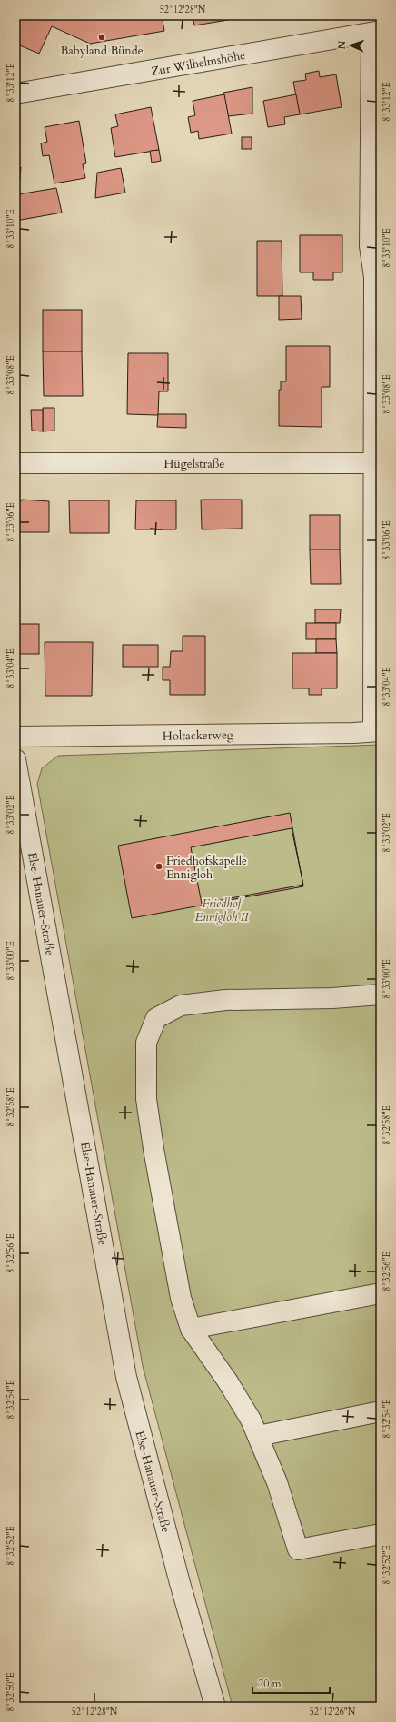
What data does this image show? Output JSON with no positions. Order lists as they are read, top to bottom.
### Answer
{
  "streets": {
    "street": [
      "Zur Wilhelmshöhe",
      "Hügelstraße",
      "Holtackerweg",
      "Else-Hanauer-Straße"
    ]
  },
  "parks": ["Friedhof Ennigloh II"],
  "places": ["Babyland Bünde", "Friedhofskapelle Ennigloh"],
  "scale_bar": "20 m",
  "north": "left",
  "coordinates": [
    "52°12'28\"N",
    "8°33'12\"E",
    "8°33'10\"E",
    "8°33'08\"E",
    "8°33'06\"E",
    "8°33'04\"E",
    "8°33'02\"E",
    "8°33'00\"E",
    "8°32'58\"E",
    "8°32'56\"E",
    "8°32'54\"E",
    "8°32'52\"E",
    "8°32'50\"E",
    "52°12'26\"N"
  ]
}
